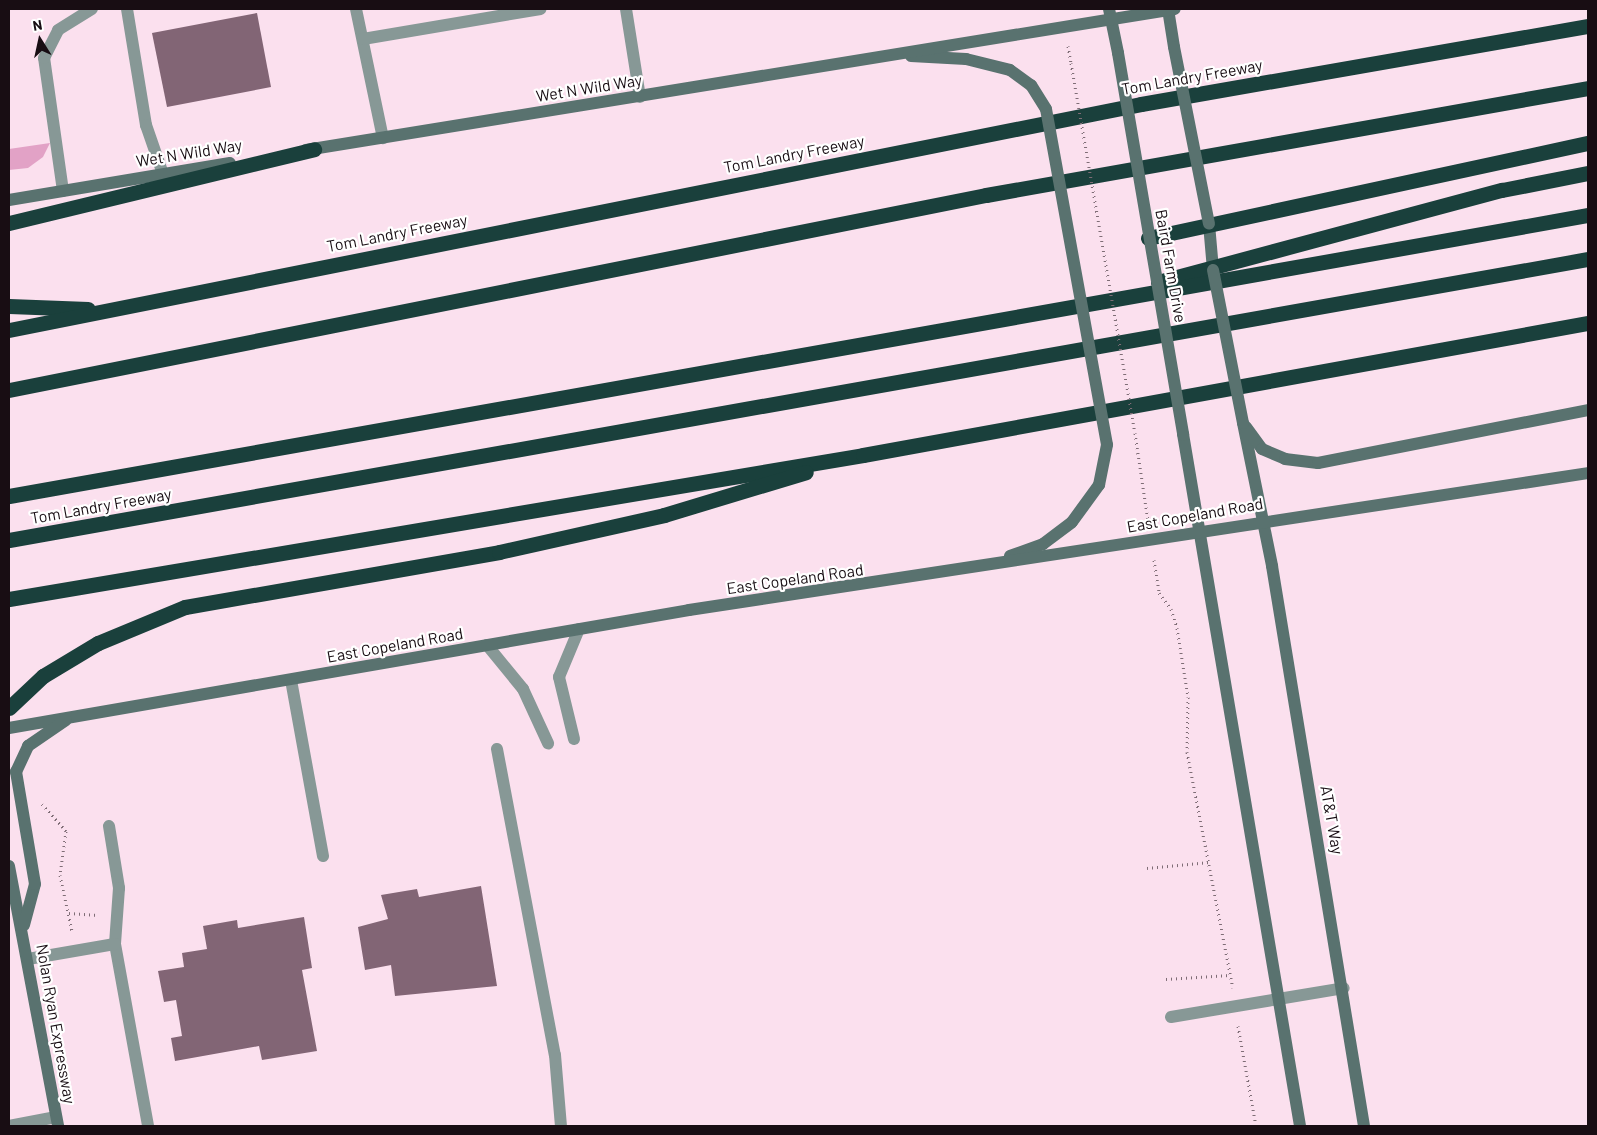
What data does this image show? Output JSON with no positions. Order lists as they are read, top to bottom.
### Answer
{
  "streets": {
    "highway": ["Tom Landry Freeway"],
    "main road": [
      "Wet N Wild Way",
      "Baird Farm Drive",
      "East Copeland Road",
      "AT&T Way",
      "Nolan Ryan Expressway"
    ]
  },
  "crossings": [
    ["Wet N Wild Way", "Baird Farm Drive"],
    ["Baird Farm Drive", "East Copeland Road"],
    ["East Copeland Road", "AT&T Way"],
    ["East Copeland Road", "Nolan Ryan Expressway"]
  ],
  "north": "top"
}
